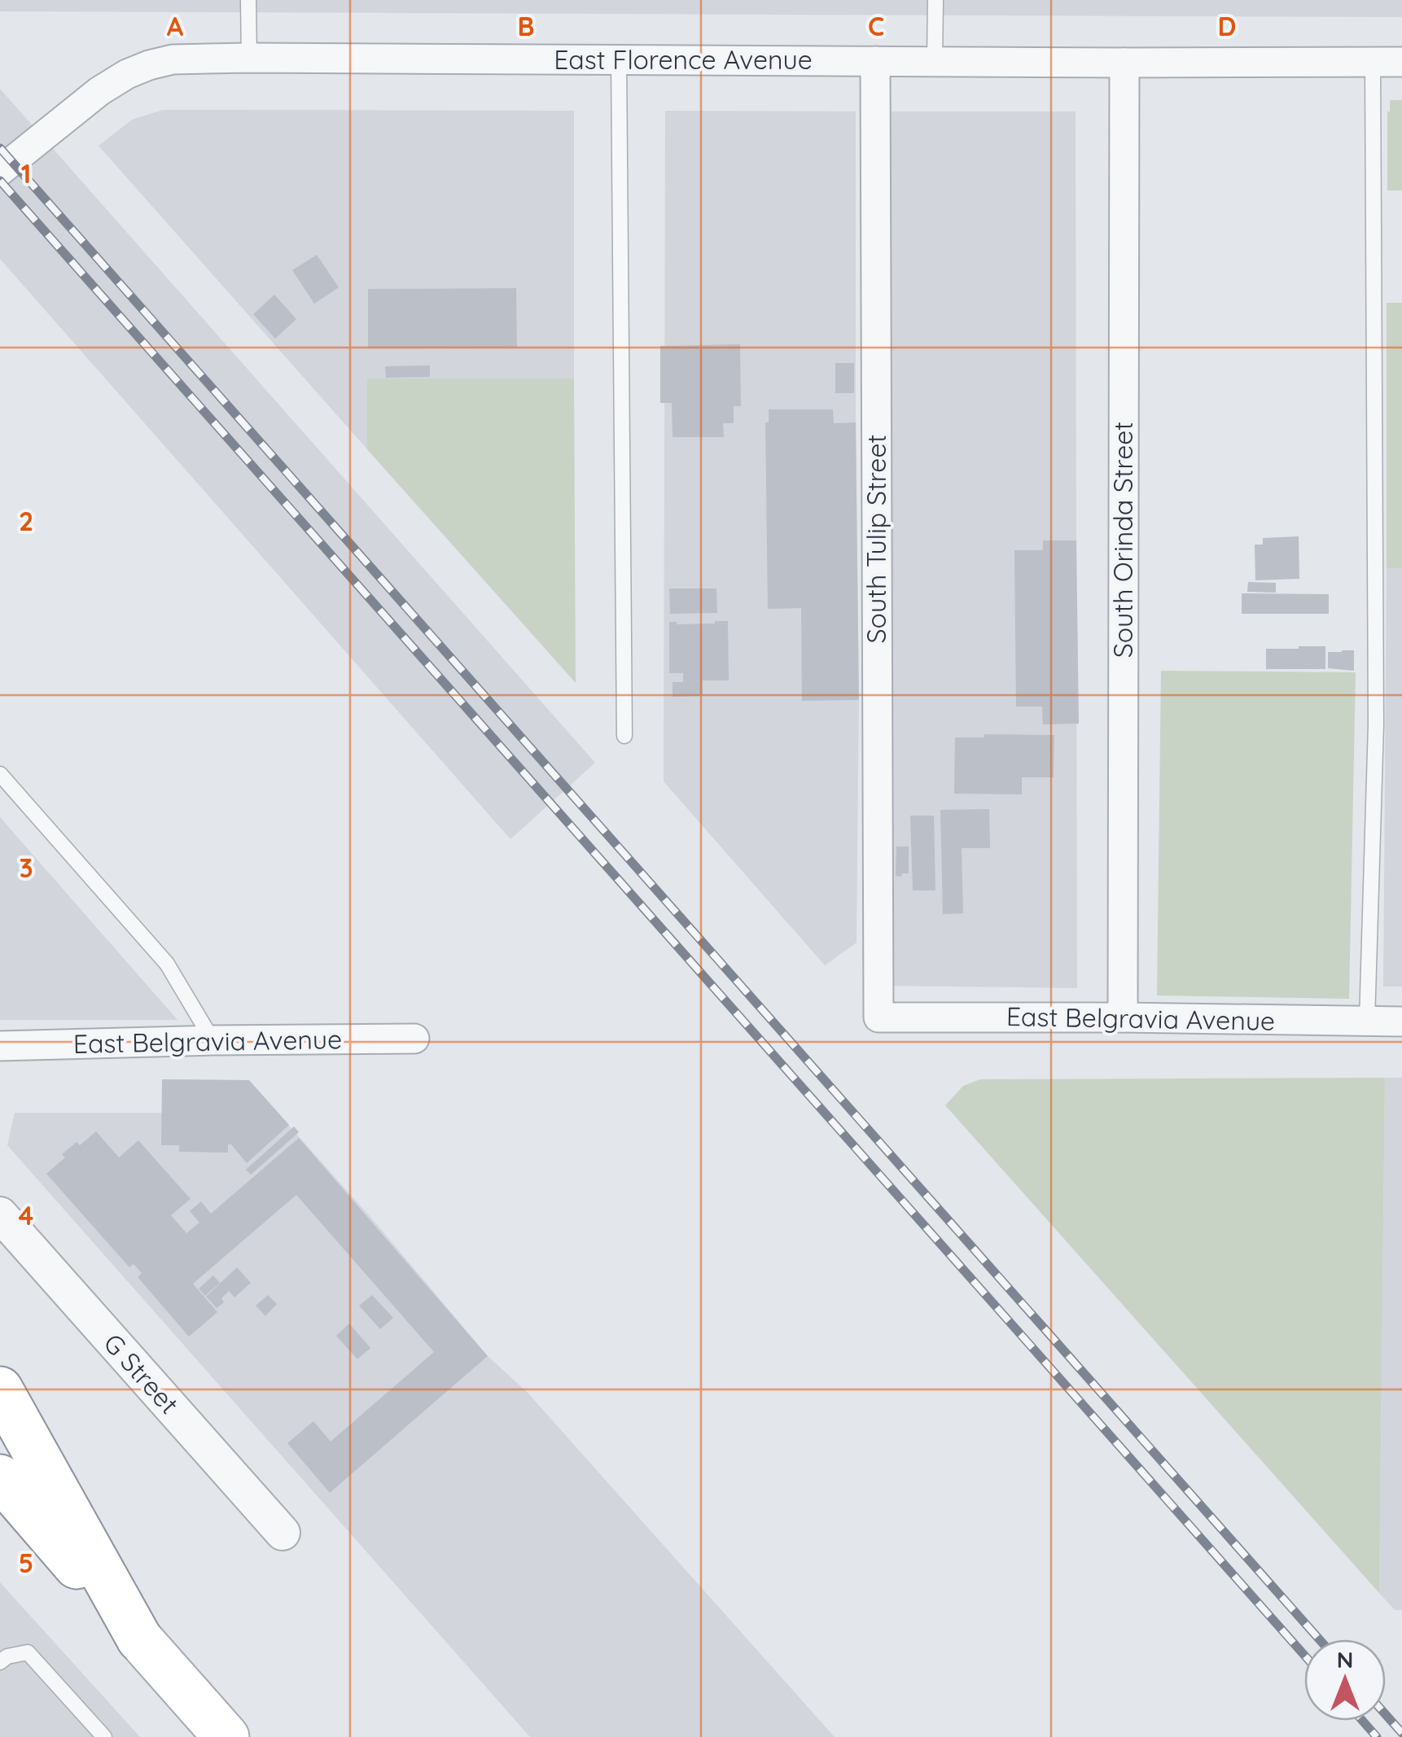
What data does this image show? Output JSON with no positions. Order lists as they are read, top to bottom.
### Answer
{
  "streets": {
    "street": [
      "East Florence Avenue",
      "South Tulip Street",
      "South Orinda Street",
      "East Belgravia Avenue",
      "G Street"
    ]
  },
  "crossings": [
    ["East Florence Avenue", "South Tulip Street"],
    ["East Florence Avenue", "South Orinda Street"],
    ["South Tulip Street", "East Belgravia Avenue"],
    ["South Orinda Street", "East Belgravia Avenue"]
  ],
  "north": "top",
  "grid": {
    "columns": [
      "A",
      "B",
      "C",
      "D"
    ],
    "rows": [
      "1",
      "2",
      "3",
      "4",
      "5"
    ]
  }
}
